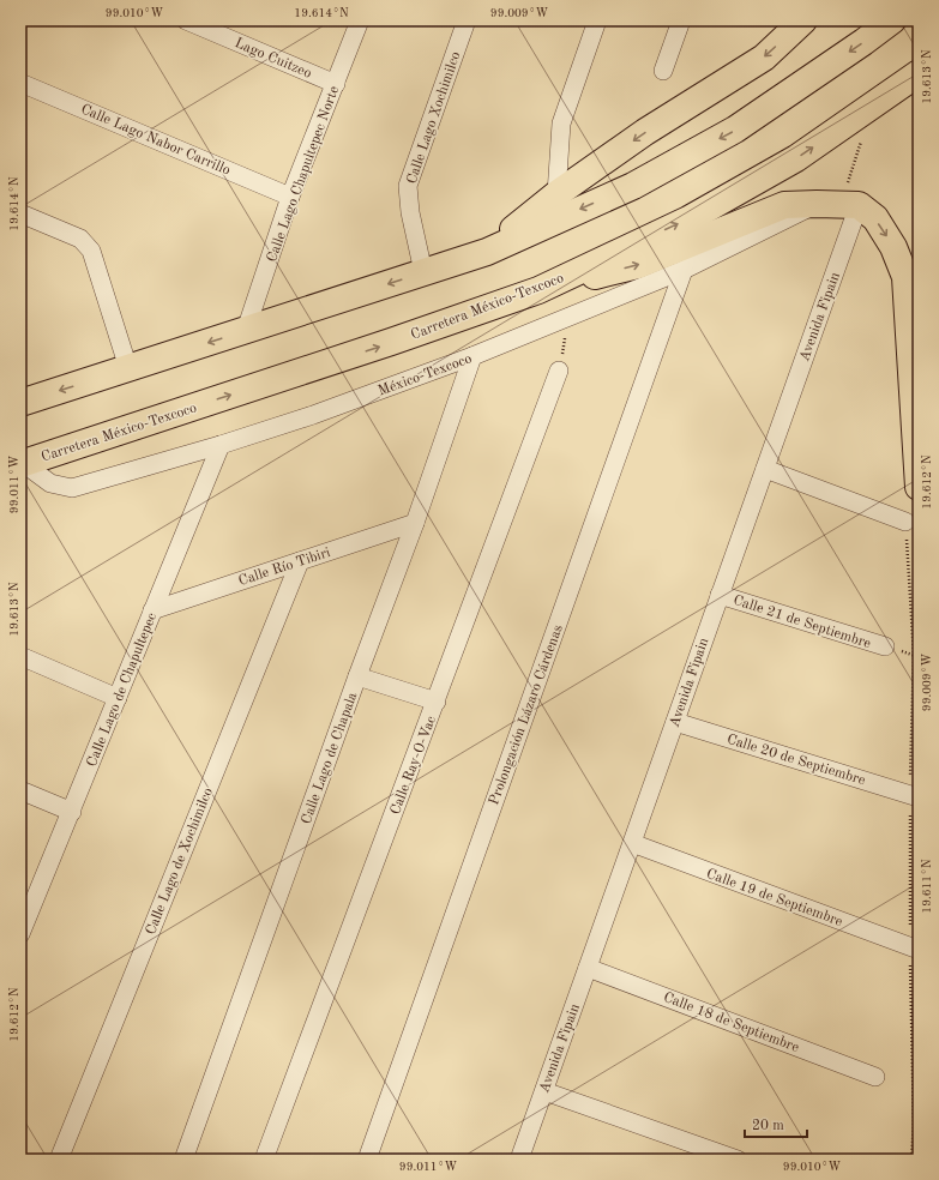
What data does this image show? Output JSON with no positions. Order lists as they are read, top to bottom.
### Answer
{
  "streets": {
    "highway": ["Carretera México-Texcoco"],
    "street": [
      "Lago Cuitzeo",
      "Calle Lago Xochimilco",
      "Calle Lago Nabor Carrillo",
      "Calle Lago Chapultepec Norte",
      "Avenida Fipain",
      "México-Texcoco",
      "Calle Río Tibiri",
      "Calle 21 de Septiembre",
      "Calle Lago de Chapultepec",
      "Prolongación Lázaro Cárdenas",
      "Calle Lago de Chapala",
      "Calle 20 de Septiembre",
      "Calle Ray-O-Vac",
      "Calle Lago de Xochimilco",
      "Calle 19 de Septiembre",
      "Calle 18 de Septiembre"
    ]
  },
  "crossings": [
    ["Lago Cuitzeo", "Calle Lago Chapultepec Norte"],
    ["Calle Lago Nabor Carrillo", "Calle Lago Chapultepec Norte"],
    ["Carretera México-Texcoco", "México-Texcoco"],
    ["Avenida Fipain", "México-Texcoco"],
    ["Avenida Fipain", "Calle 21 de Septiembre"],
    ["Avenida Fipain", "Calle 20 de Septiembre"],
    ["Avenida Fipain", "Calle 19 de Septiembre"],
    ["Avenida Fipain", "Calle 18 de Septiembre"],
    ["México-Texcoco", "Calle Lago de Chapultepec"],
    ["México-Texcoco", "Prolongación Lázaro Cárdenas"],
    ["México-Texcoco", "Calle Lago de Chapala"],
    ["Calle Río Tibiri", "Calle Lago de Chapultepec"],
    ["Calle Río Tibiri", "Calle Lago de Chapala"],
    ["Calle Río Tibiri", "Calle Lago de Xochimilco"]
  ],
  "scale_bar": "20 m",
  "coordinates": [
    "99.010°W",
    "19.614°N",
    "99.009°W",
    "19.613°N",
    "19.612°N",
    "99.011°W",
    "19.611°N"
  ]
}
